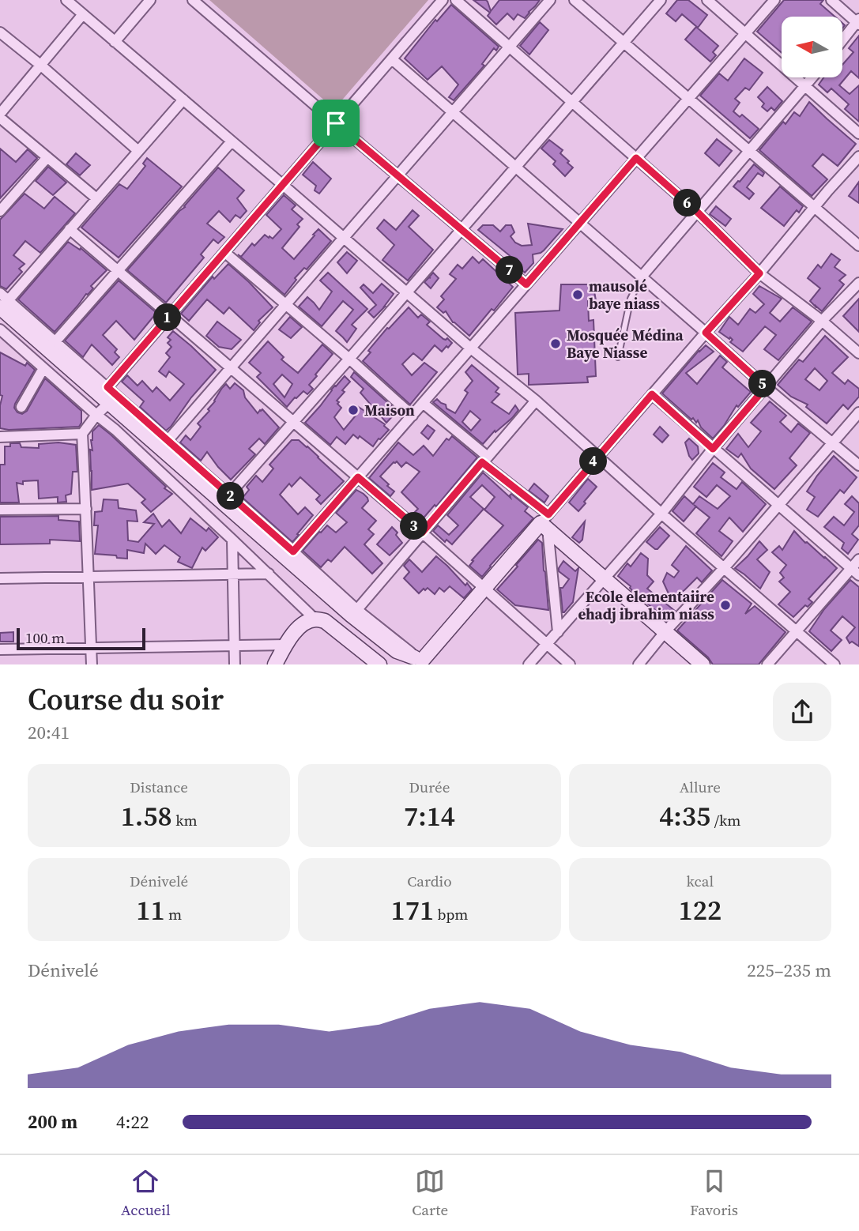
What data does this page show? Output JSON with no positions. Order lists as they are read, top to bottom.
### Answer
{
  "places": [
    "mausolé baye niass",
    "Mosquée Médina Baye Niasse",
    "Maison",
    "Ecole elementaiire ehadj ibrahim niass"
  ],
  "scale_bar": "100 m",
  "north": "left",
  "page": {
    "pins": [
      "6",
      "7",
      "1",
      "5",
      "4",
      "2",
      "3"
    ],
    "scale": "100 m",
    "heading": ["Course du soir", "20:41"],
    "stats": [
      ["Distance", "1.58 km"],
      ["Durée", "7:14"],
      ["Allure", "4:35 /km"],
      ["Dénivelé", "11 m"],
      ["Cardio", "171 bpm"],
      ["kcal", "122"]
    ],
    "chart": ["Dénivelé", "225–235 m"],
    "list": [
      {
        "name": "200 m",
        "note": "4:22"
      }
    ],
    "tabs": ["Accueil", "Carte", "Favoris"]
  }
}
